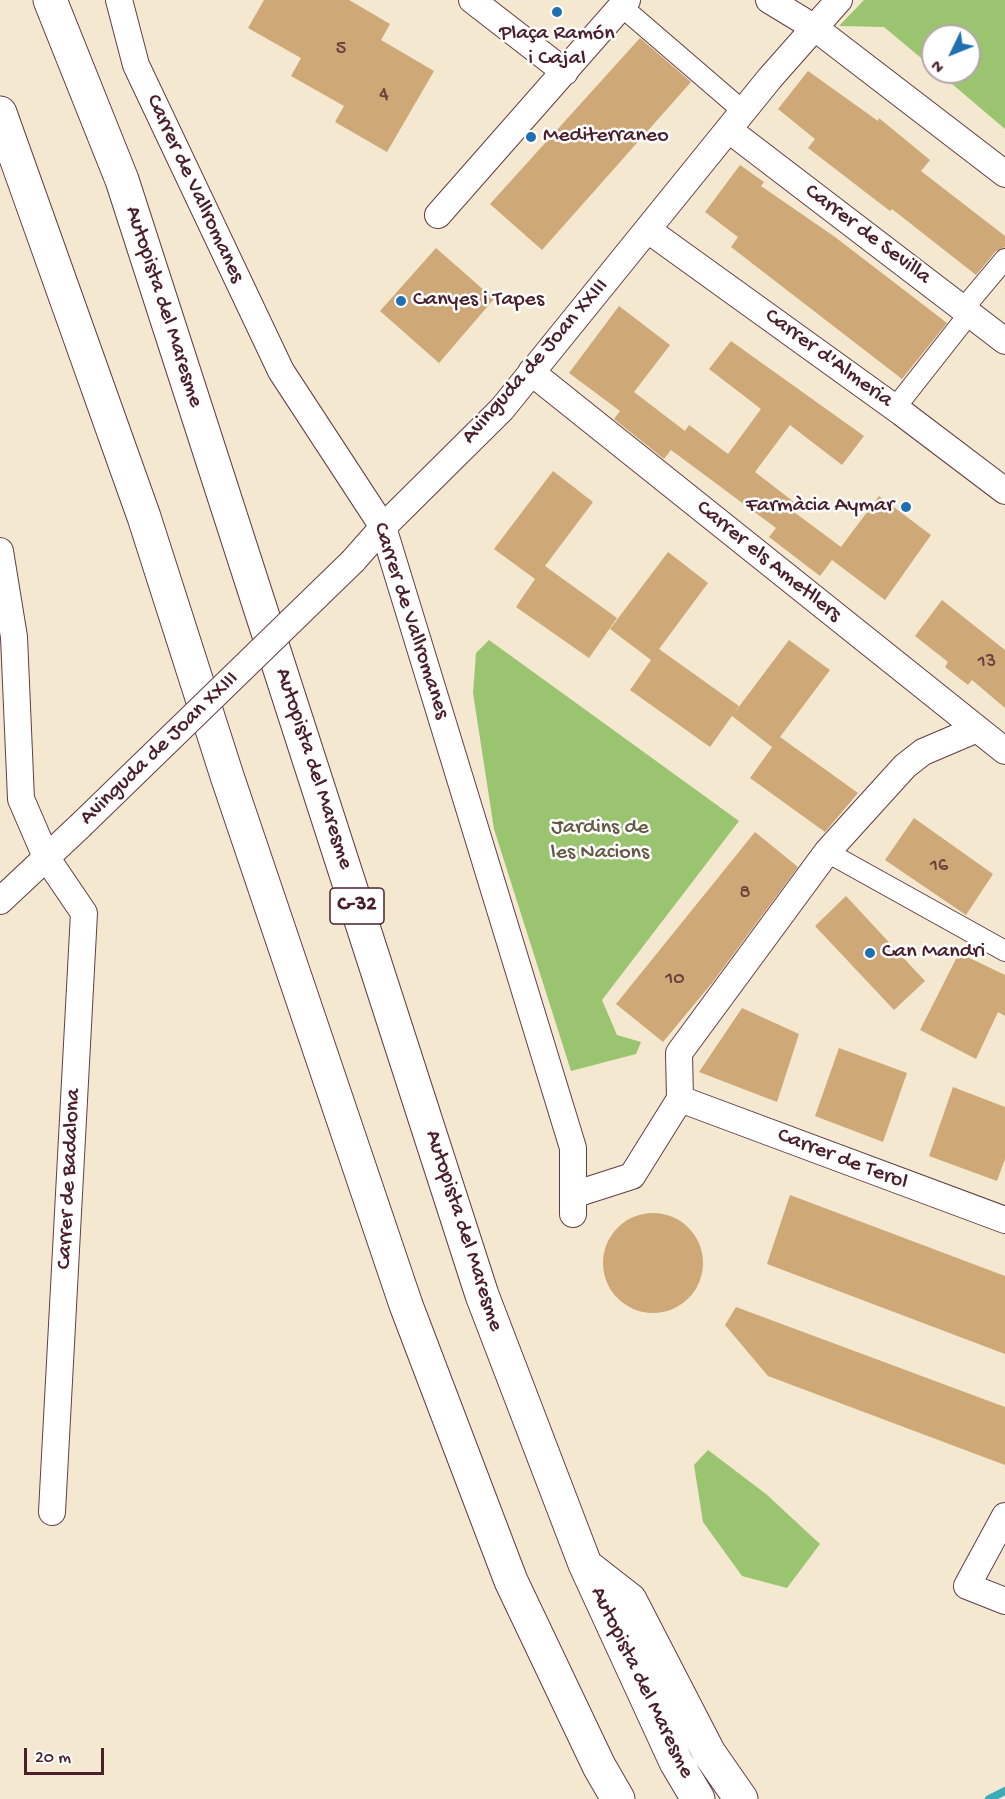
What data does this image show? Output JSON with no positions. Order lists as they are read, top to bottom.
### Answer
{
  "streets": {
    "highway": ["Autopista del Maresme", "C-32"],
    "street": [
      "Carrer de Vallromanes",
      "Carrer de Sevilla",
      "Carrer d'Almeria",
      "Avinguda de Joan XXIII",
      "Carrer els Ametllers",
      "Carrer de Terol",
      "Carrer de Badalona"
    ]
  },
  "crossings": [
    ["Carrer de Vallromanes", "Avinguda de Joan XXIII"],
    ["Carrer de Vallromanes", "Carrer de Terol"],
    ["Carrer de Sevilla", "Avinguda de Joan XXIII"],
    ["Carrer d'Almeria", "Avinguda de Joan XXIII"],
    ["Avinguda de Joan XXIII", "Carrer els Ametllers"],
    ["Avinguda de Joan XXIII", "Carrer de Badalona"]
  ],
  "parks": ["Jardins de les Nacions"],
  "places": [
    "Plaça Ramón i Cajal",
    "Mediterraneo",
    "Canyes i Tapes",
    "Farmàcia Aymar",
    "Can Mandri"
  ],
  "house_numbers": [
    "5",
    "4",
    "13",
    "16",
    "8",
    "10"
  ],
  "scale_bar": "20 m",
  "north": "bottom left"
}
